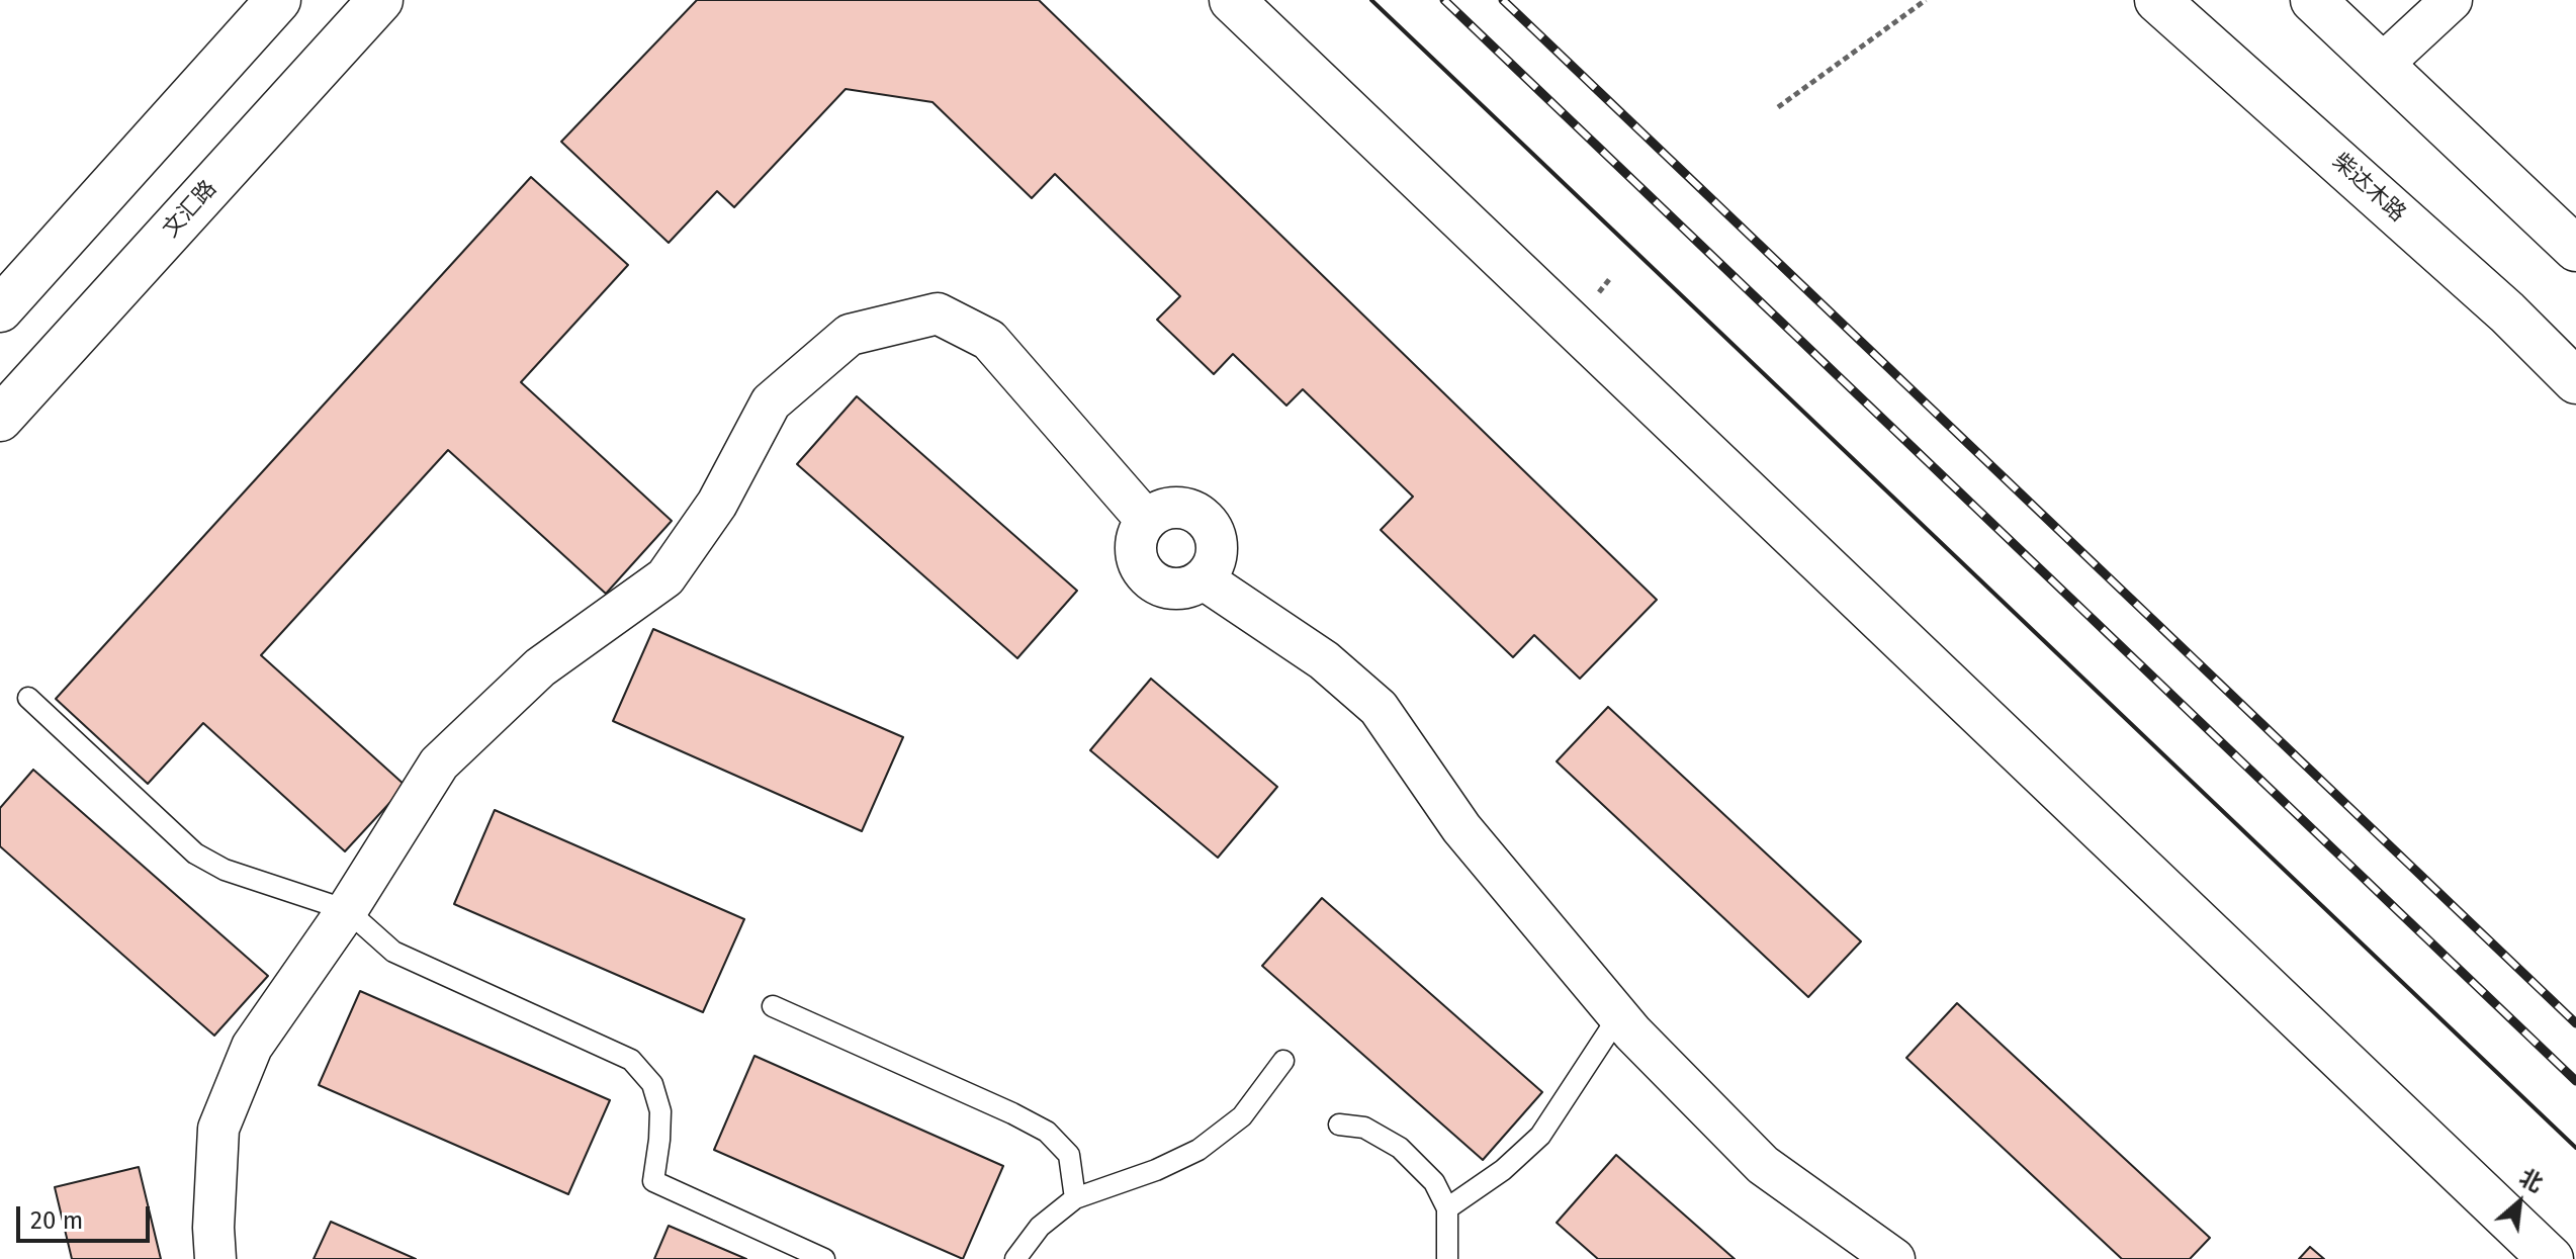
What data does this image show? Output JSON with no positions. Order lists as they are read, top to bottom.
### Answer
{
  "streets": {
    "main road": ["柴达木路", "文汇路"]
  },
  "scale_bar": "20 m",
  "north": "top right"
}
